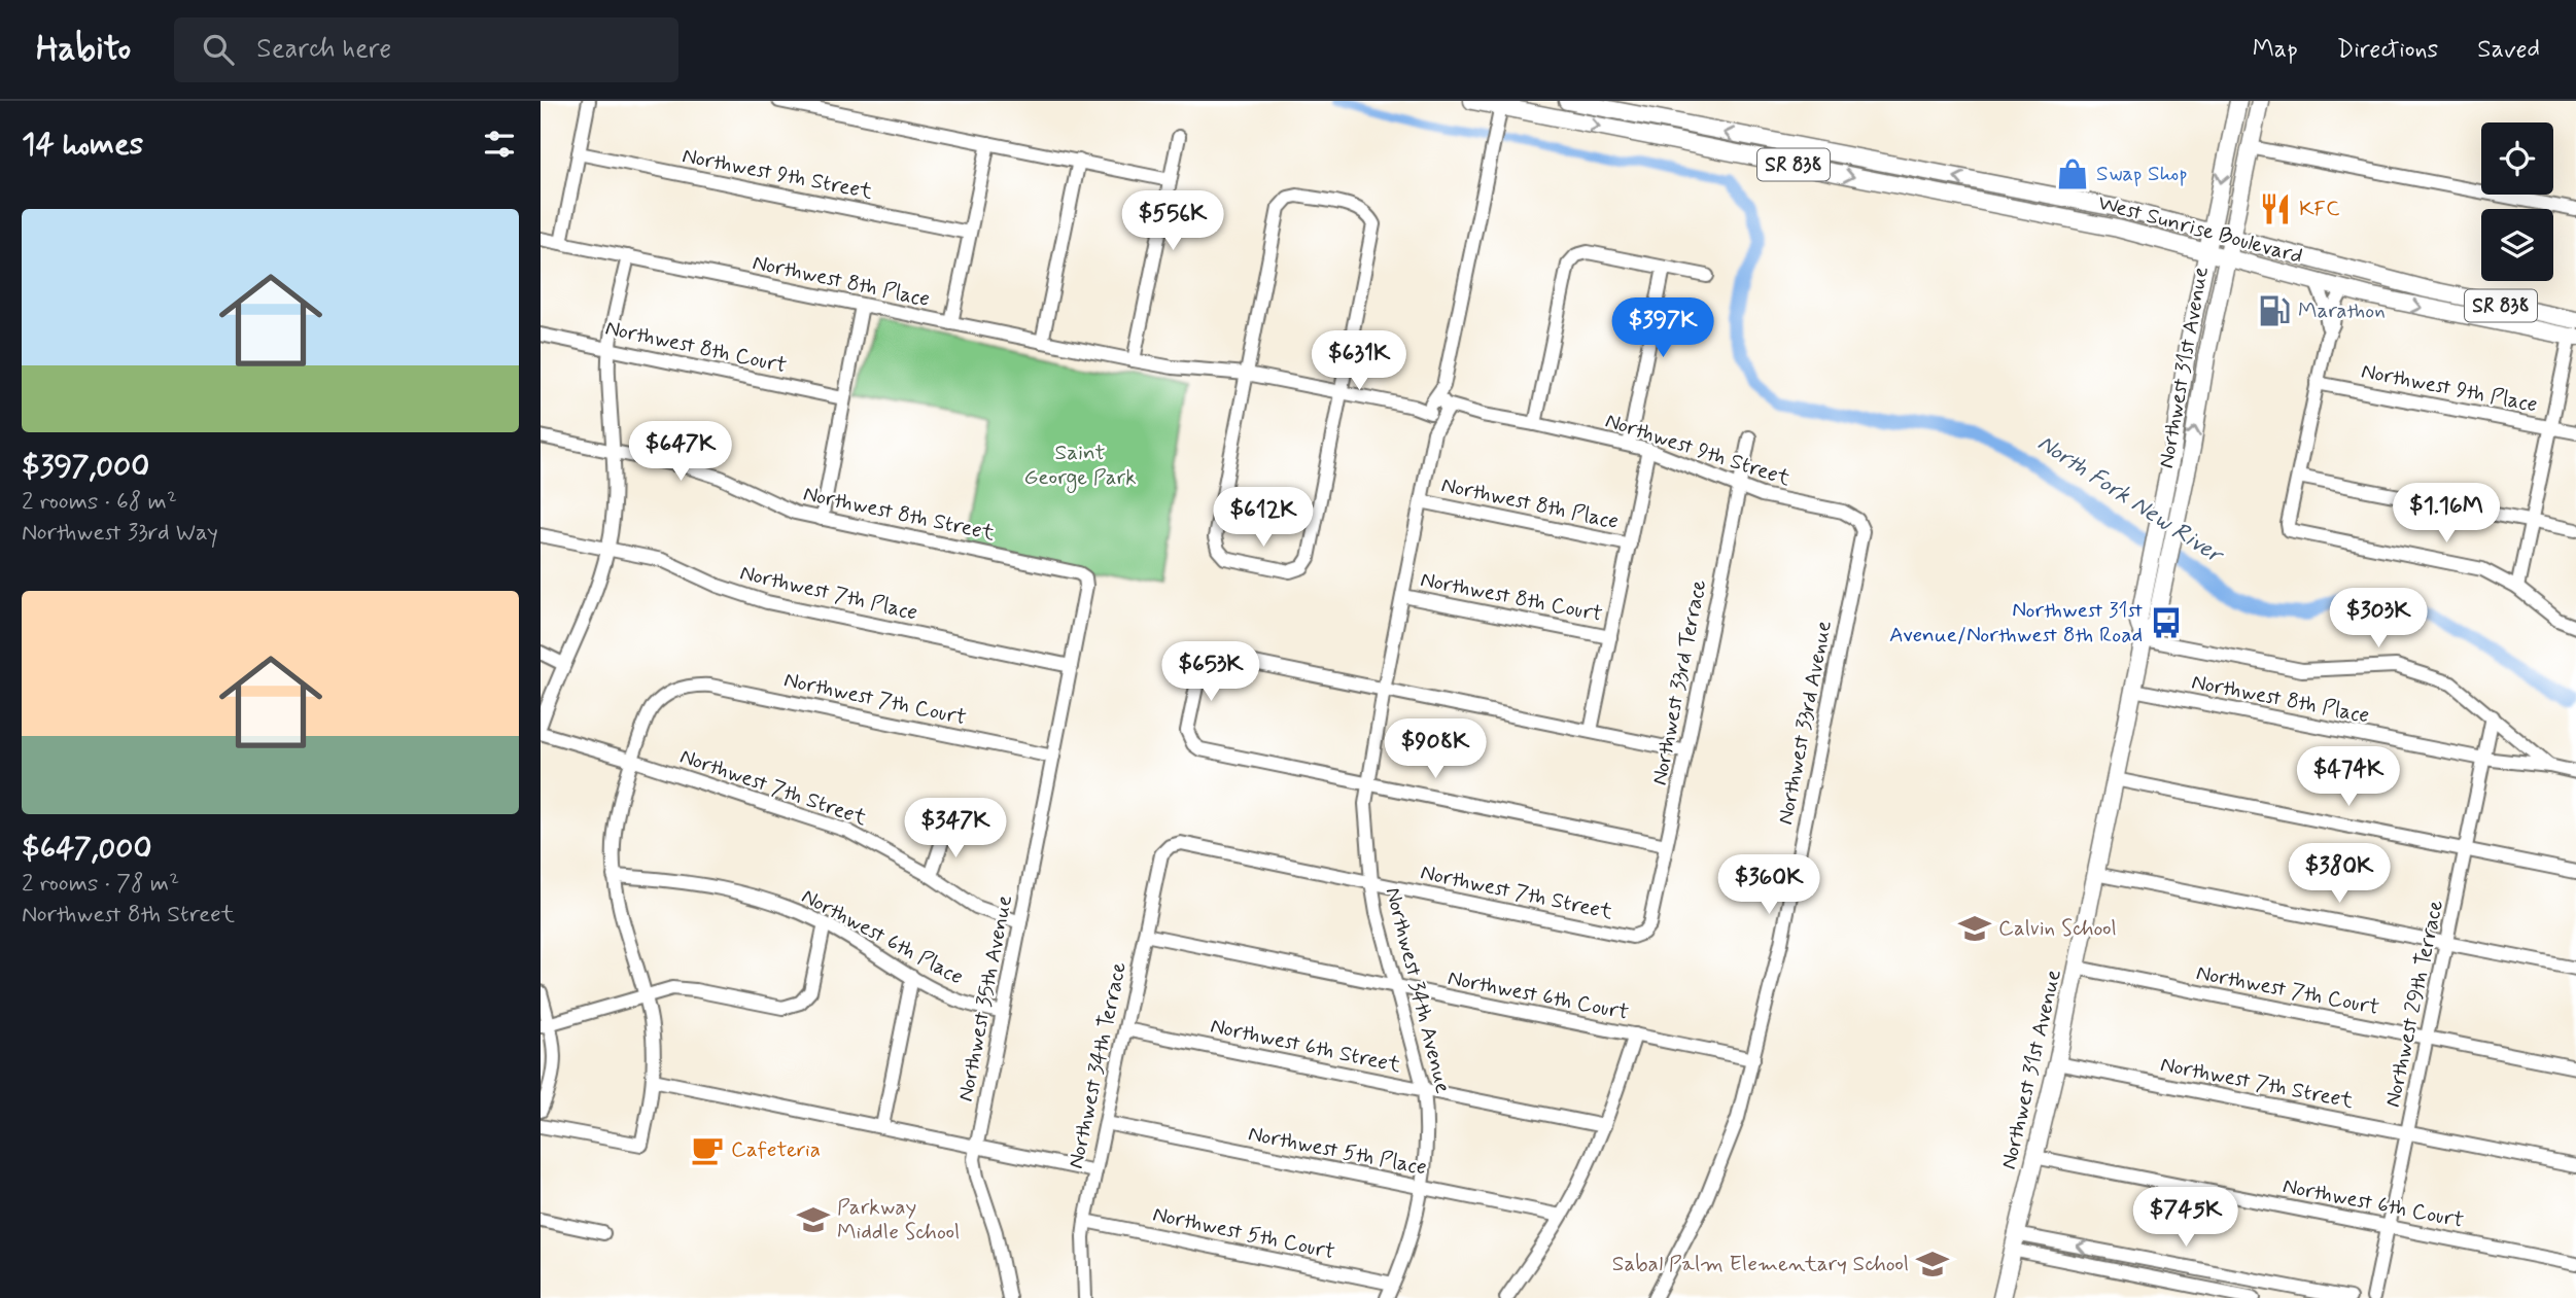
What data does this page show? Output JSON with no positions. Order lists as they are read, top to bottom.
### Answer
{
  "streets": {
    "main road": ["SR 838", "West Sunrise Boulevard", "Northwest 31st Avenue"],
    "street": [
      "Northwest 9th Street",
      "Northwest 8th Place",
      "Northwest 8th Court",
      "Northwest 9th Place",
      "Northwest 8th Street",
      "Northwest 7th Place",
      "Northwest 33rd Terrace",
      "Northwest 7th Court",
      "Northwest 33rd Avenue",
      "Northwest 7th Street",
      "Northwest 6th Place",
      "Northwest 34th Avenue",
      "Northwest 6th Court",
      "Northwest 35th Avenue",
      "Northwest 29th Terrace",
      "Northwest 6th Street",
      "Northwest 34th Terrace",
      "Northwest 5th Place",
      "Northwest 5th Court"
    ]
  },
  "crossings": [
    ["Northwest 9th Street", "Northwest 8th Place"],
    ["Northwest 9th Street", "Northwest 33rd Terrace"],
    ["Northwest 9th Street", "Northwest 33rd Avenue"],
    ["Northwest 9th Street", "Northwest 34th Avenue"],
    ["West Sunrise Boulevard", "Northwest 31st Avenue"],
    ["Northwest 8th Place", "Northwest 31st Avenue"],
    ["Northwest 8th Place", "Northwest 34th Avenue"],
    ["Northwest 8th Place", "Northwest 29th Terrace"],
    ["Northwest 8th Court", "Northwest 34th Avenue"],
    ["Northwest 31st Avenue", "Northwest 7th Court"],
    ["Northwest 31st Avenue", "Northwest 7th Street"],
    ["Northwest 31st Avenue", "Northwest 6th Court"],
    ["Northwest 8th Street", "Northwest 35th Avenue"],
    ["Northwest 7th Place", "Northwest 35th Avenue"],
    ["Northwest 33rd Terrace", "Northwest 7th Street"],
    ["Northwest 7th Court", "Northwest 7th Street"],
    ["Northwest 7th Court", "Northwest 35th Avenue"],
    ["Northwest 7th Court", "Northwest 29th Terrace"],
    ["Northwest 33rd Avenue", "Northwest 6th Court"],
    ["Northwest 7th Street", "Northwest 34th Avenue"],
    ["Northwest 7th Street", "Northwest 35th Avenue"],
    ["Northwest 7th Street", "Northwest 29th Terrace"],
    ["Northwest 7th Street", "Northwest 34th Terrace"],
    ["Northwest 6th Place", "Northwest 35th Avenue"],
    ["Northwest 34th Avenue", "Northwest 6th Court"],
    ["Northwest 34th Avenue", "Northwest 6th Street"],
    ["Northwest 34th Avenue", "Northwest 5th Place"],
    ["Northwest 34th Avenue", "Northwest 5th Court"],
    ["Northwest 6th Court", "Northwest 29th Terrace"],
    ["Northwest 6th Court", "Northwest 34th Terrace"],
    ["Northwest 6th Street", "Northwest 34th Terrace"],
    ["Northwest 34th Terrace", "Northwest 5th Place"],
    ["Northwest 34th Terrace", "Northwest 5th Court"]
  ],
  "water": ["North Fork New River"],
  "parks": ["Saint George Park"],
  "places": {
    "shop": ["Swap Shop"],
    "restaurant": ["KFC"],
    "fuel station": ["Marathon"],
    "bus stop": ["Northwest 31st Avenue/Northwest 8th Road"],
    "school or university": ["Calvin School", "Parkway Middle School", "Sabal Palm Elementary School"],
    "cafe": ["Cafeteria"]
  },
  "page": {
    "header": "Habito",
    "search": "Search here",
    "nav": ["Map", "Directions", "Saved"],
    "heading": "14 homes",
    "list": [
      {
        "name": "$397,000",
        "note": "2 rooms · 68 m² · Northwest 33rd Way"
      },
      {
        "name": "$647,000",
        "note": "2 rooms · 78 m² · Northwest 8th Street"
      }
    ],
    "price": [
      "$556K",
      "$397K",
      "$631K",
      "$647K",
      "$1.16M",
      "$612K",
      "$303K",
      "$653K",
      "$908K",
      "$474K",
      "$347K",
      "$380K",
      "$360K",
      "$745K"
    ]
  }
}
